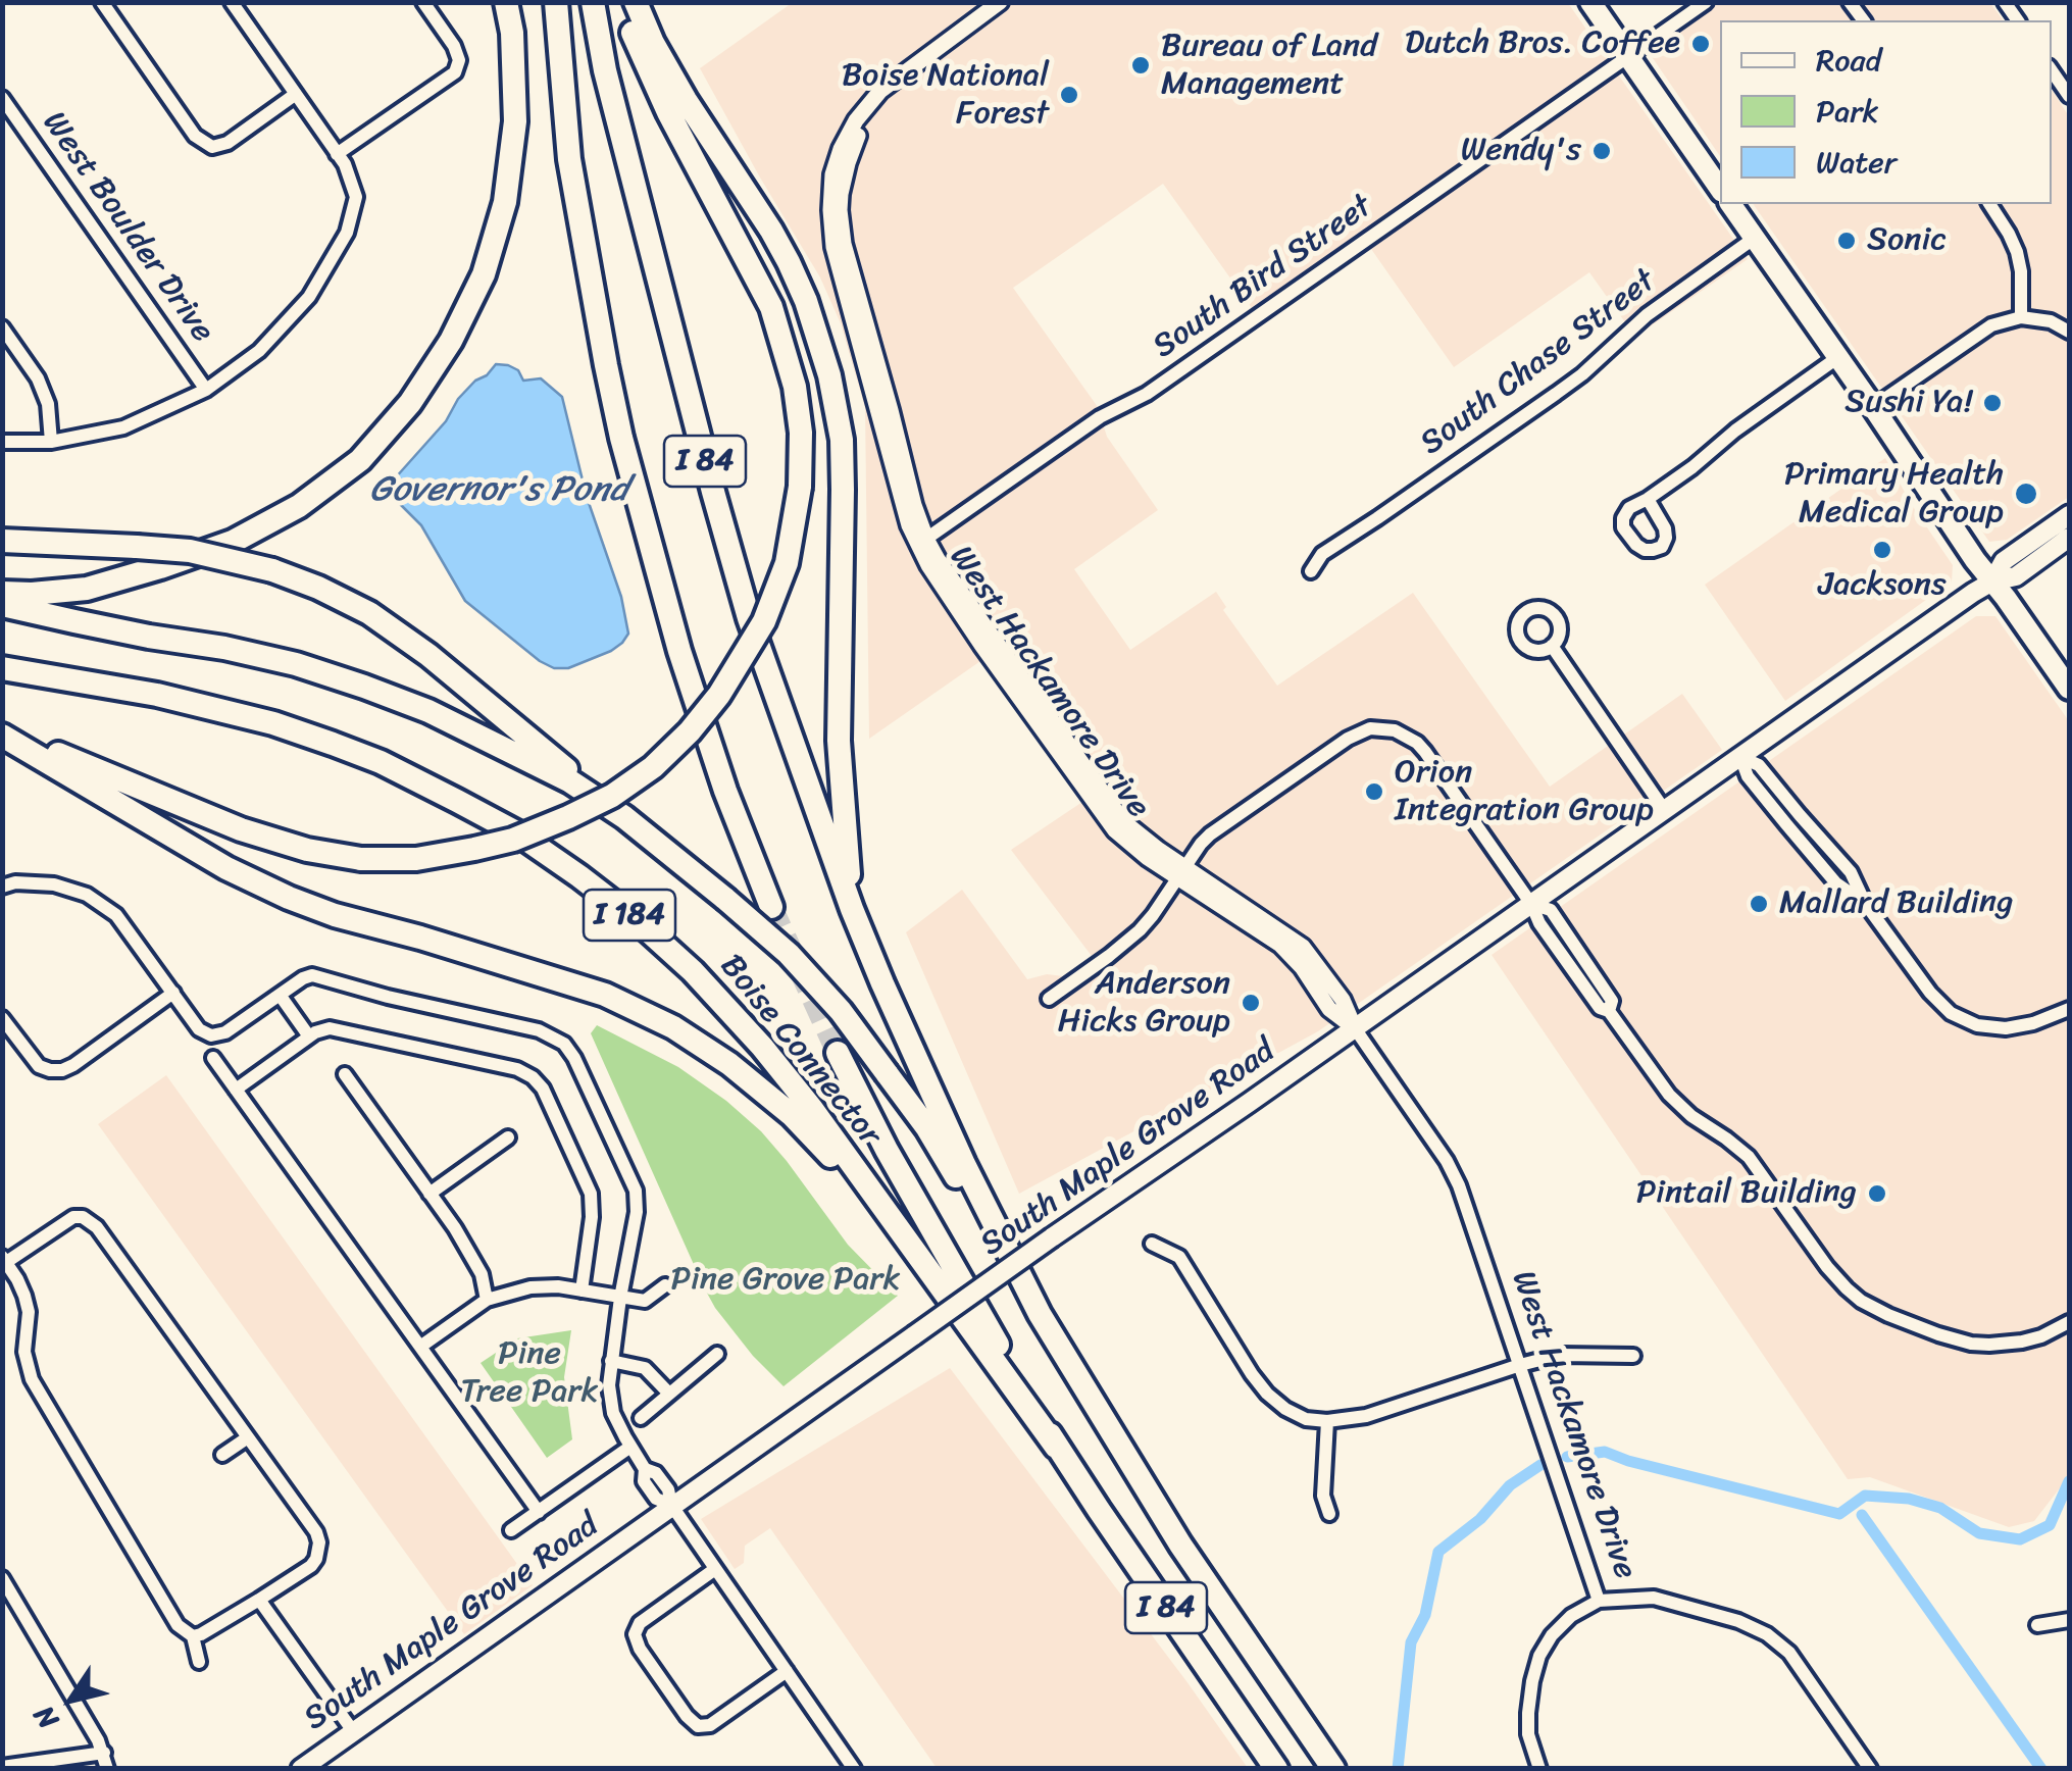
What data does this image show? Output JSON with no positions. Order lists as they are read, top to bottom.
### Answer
{
  "streets": {
    "highway": ["I 84", "I 184", "Boise Connector"],
    "main road": ["South Maple Grove Road"],
    "street": [
      "West Boulder Drive",
      "South Bird Street",
      "South Chase Street",
      "West Hackamore Drive"
    ]
  },
  "crossings": [
    ["South Bird Street", "West Hackamore Drive"],
    ["I 84", "Boise Connector"],
    ["West Hackamore Drive", "South Maple Grove Road"]
  ],
  "water": ["Governor's Pond"],
  "parks": ["Pine Grove Park", "Pine Tree Park"],
  "places": [
    "Dutch Bros. Coffee",
    "Bureau of Land Management",
    "Boise National Forest",
    "Wendy's",
    "Sonic",
    "Sushi Ya!",
    "Primary Health Medical Group",
    "Jacksons",
    "Orion Integration Group",
    "Mallard Building",
    "Anderson Hicks Group",
    "Pintail Building"
  ],
  "legend": ["Road", "Park", "Water"],
  "north": "bottom left"
}
